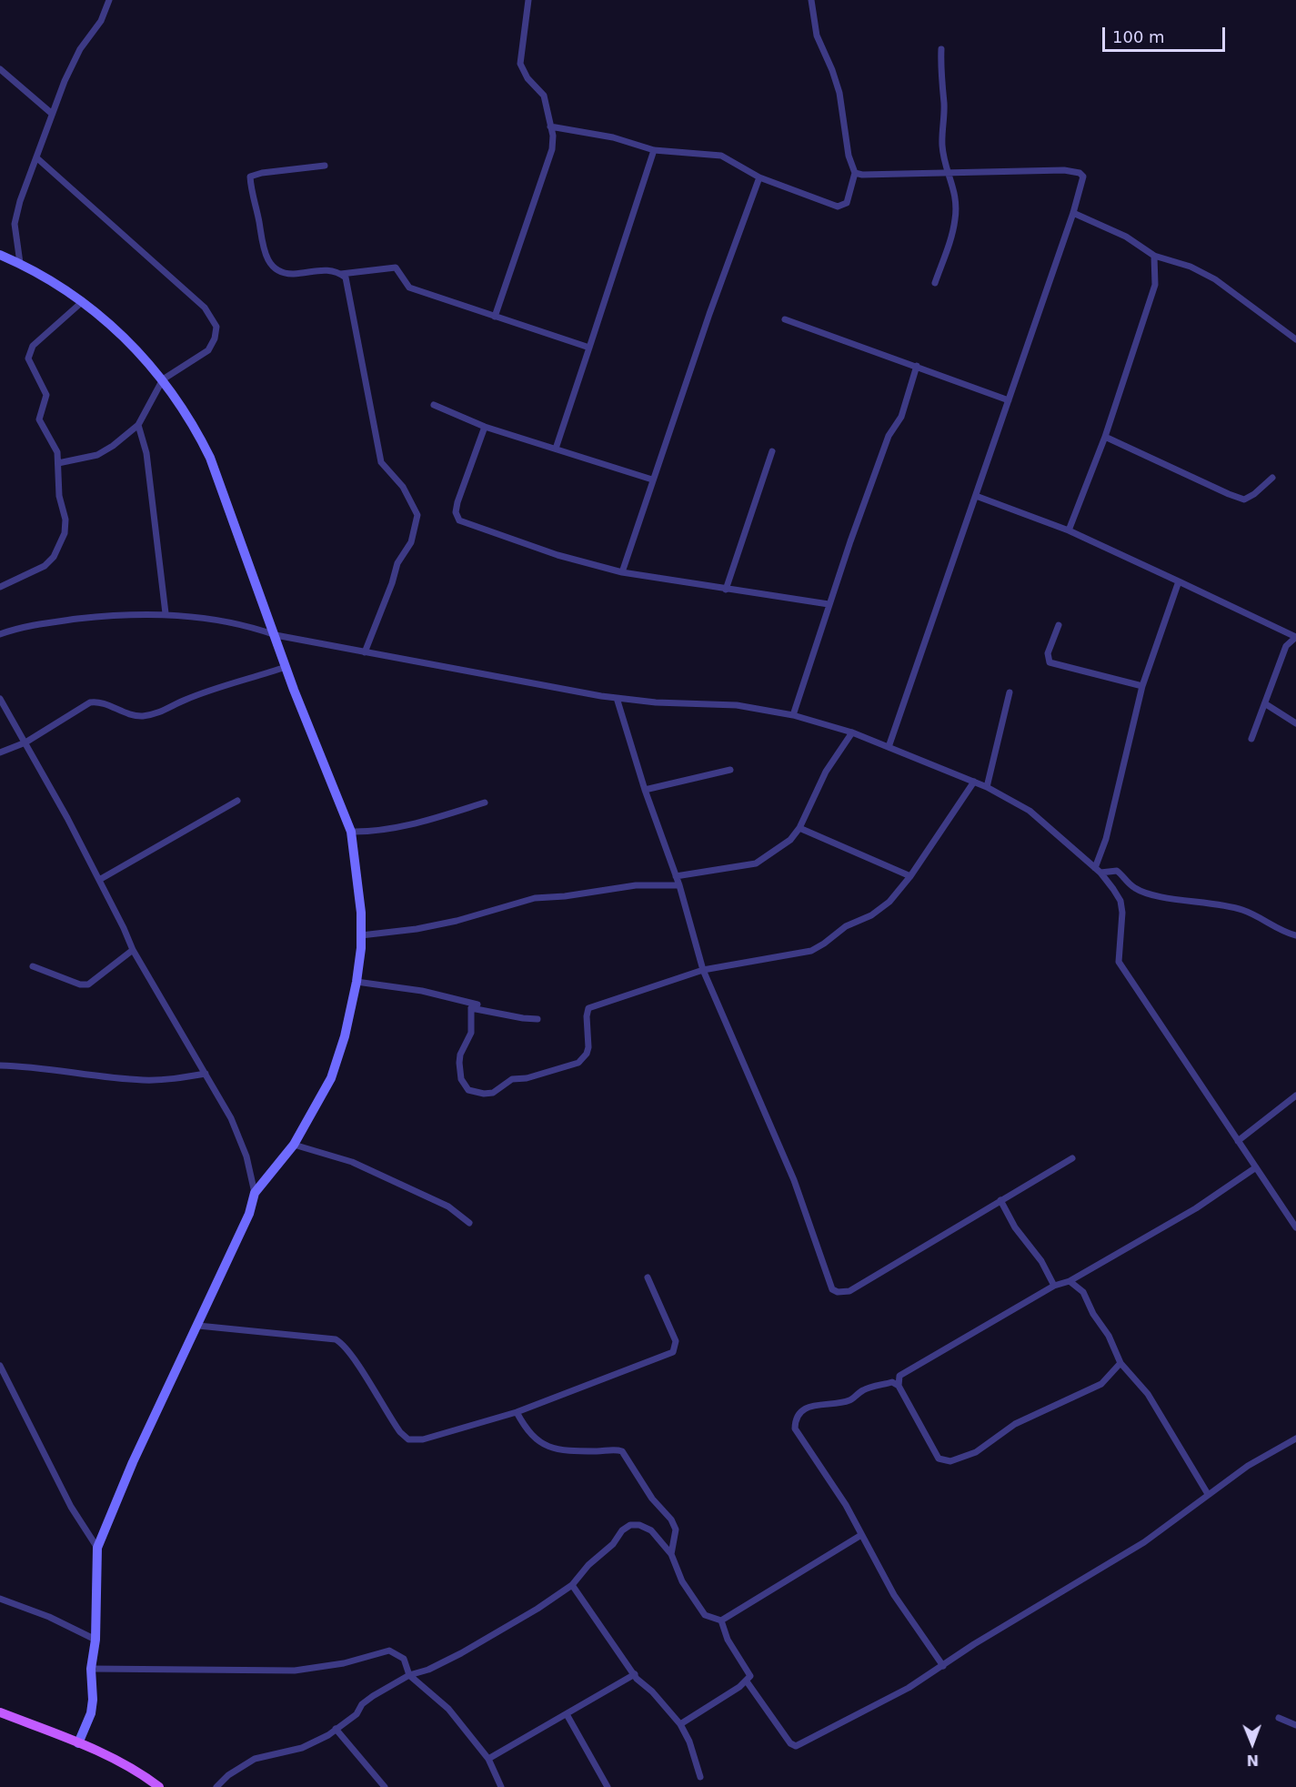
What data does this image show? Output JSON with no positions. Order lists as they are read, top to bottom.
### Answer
{
  "scale_bar": "100 m",
  "north": "bottom"
}
